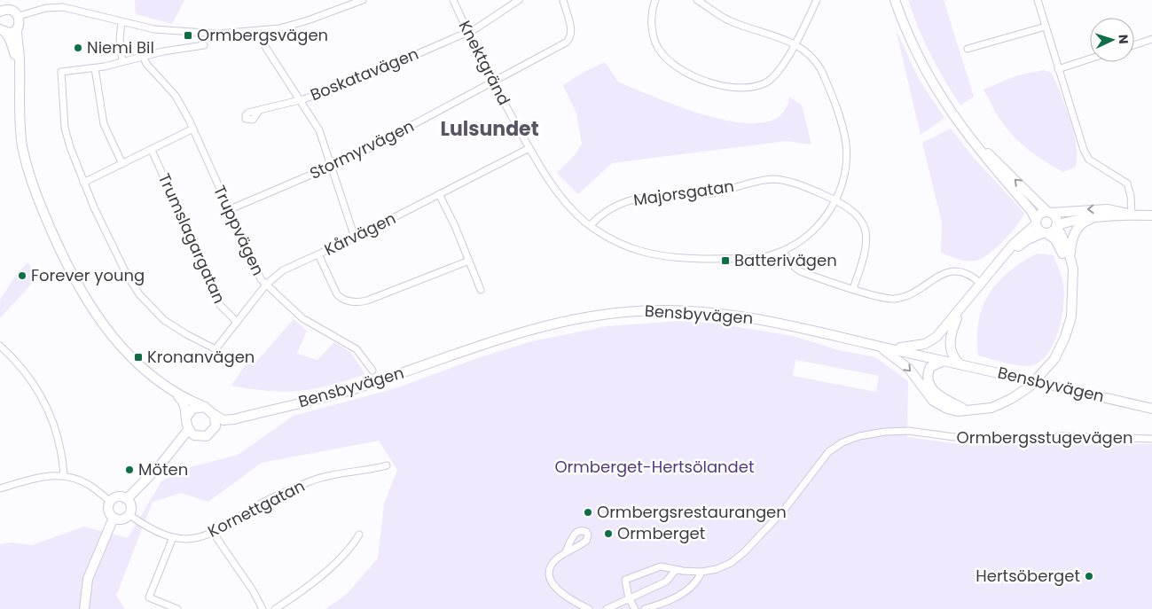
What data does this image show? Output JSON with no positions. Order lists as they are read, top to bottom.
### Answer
{
  "streets": {
    "main road": ["Bensbyvägen"],
    "street": [
      "Knektgränd",
      "Boskatavägen",
      "Stormyrvägen",
      "Majorsgatan",
      "Truppvägen",
      "Kårvägen",
      "Trumslagargatan",
      "Ormbergsstugevägen",
      "Kornettgatan"
    ]
  },
  "crossings": [
    ["Knektgränd", "Boskatavägen"],
    ["Knektgränd", "Stormyrvägen"],
    ["Knektgränd", "Kårvägen"],
    ["Stormyrvägen", "Truppvägen"],
    ["Truppvägen", "Kårvägen"],
    ["Kårvägen", "Trumslagargatan"]
  ],
  "districts": ["Lulsundet"],
  "parks": ["Ormberget-Hertsölandet"],
  "places": {
    "transit": ["Ormbergsvägen", "Batterivägen", "Kronanvägen"],
    "other": [
      "Niemi Bil",
      "Forever young",
      "Möten",
      "Ormbergsrestaurangen",
      "Ormberget",
      "Hertsöberget"
    ]
  },
  "north": "right"
}
